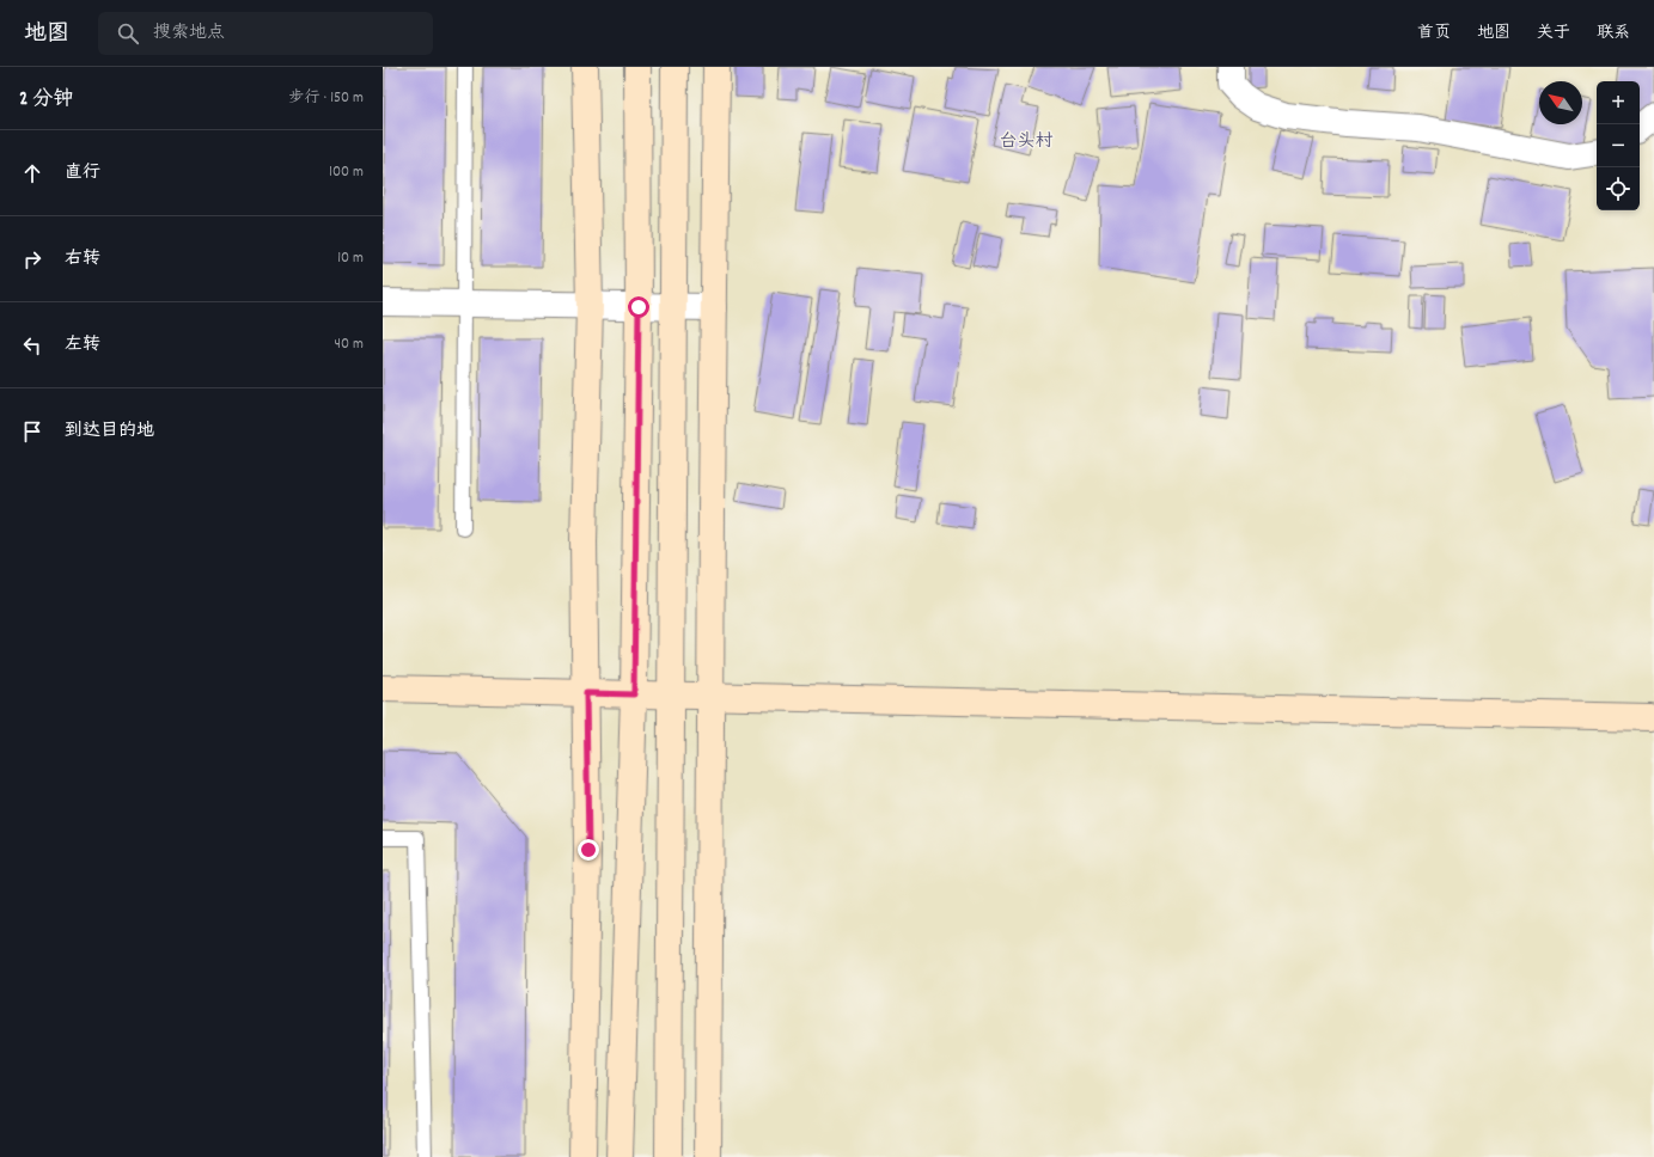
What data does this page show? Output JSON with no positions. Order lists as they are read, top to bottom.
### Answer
{
  "districts": ["台头村"],
  "north": "top left",
  "page": {
    "header": "地图",
    "search": "搜索地点",
    "nav": [
      "首页",
      "地图",
      "关于",
      "联系"
    ],
    "heading": ["2 分钟", "步行 · 150 m"],
    "map_buttons": ["+", "−"],
    "list": [
      ["直行", "100 m"],
      ["右转", "10 m"],
      ["左转", "40 m"],
      "到达目的地"
    ]
  }
}
